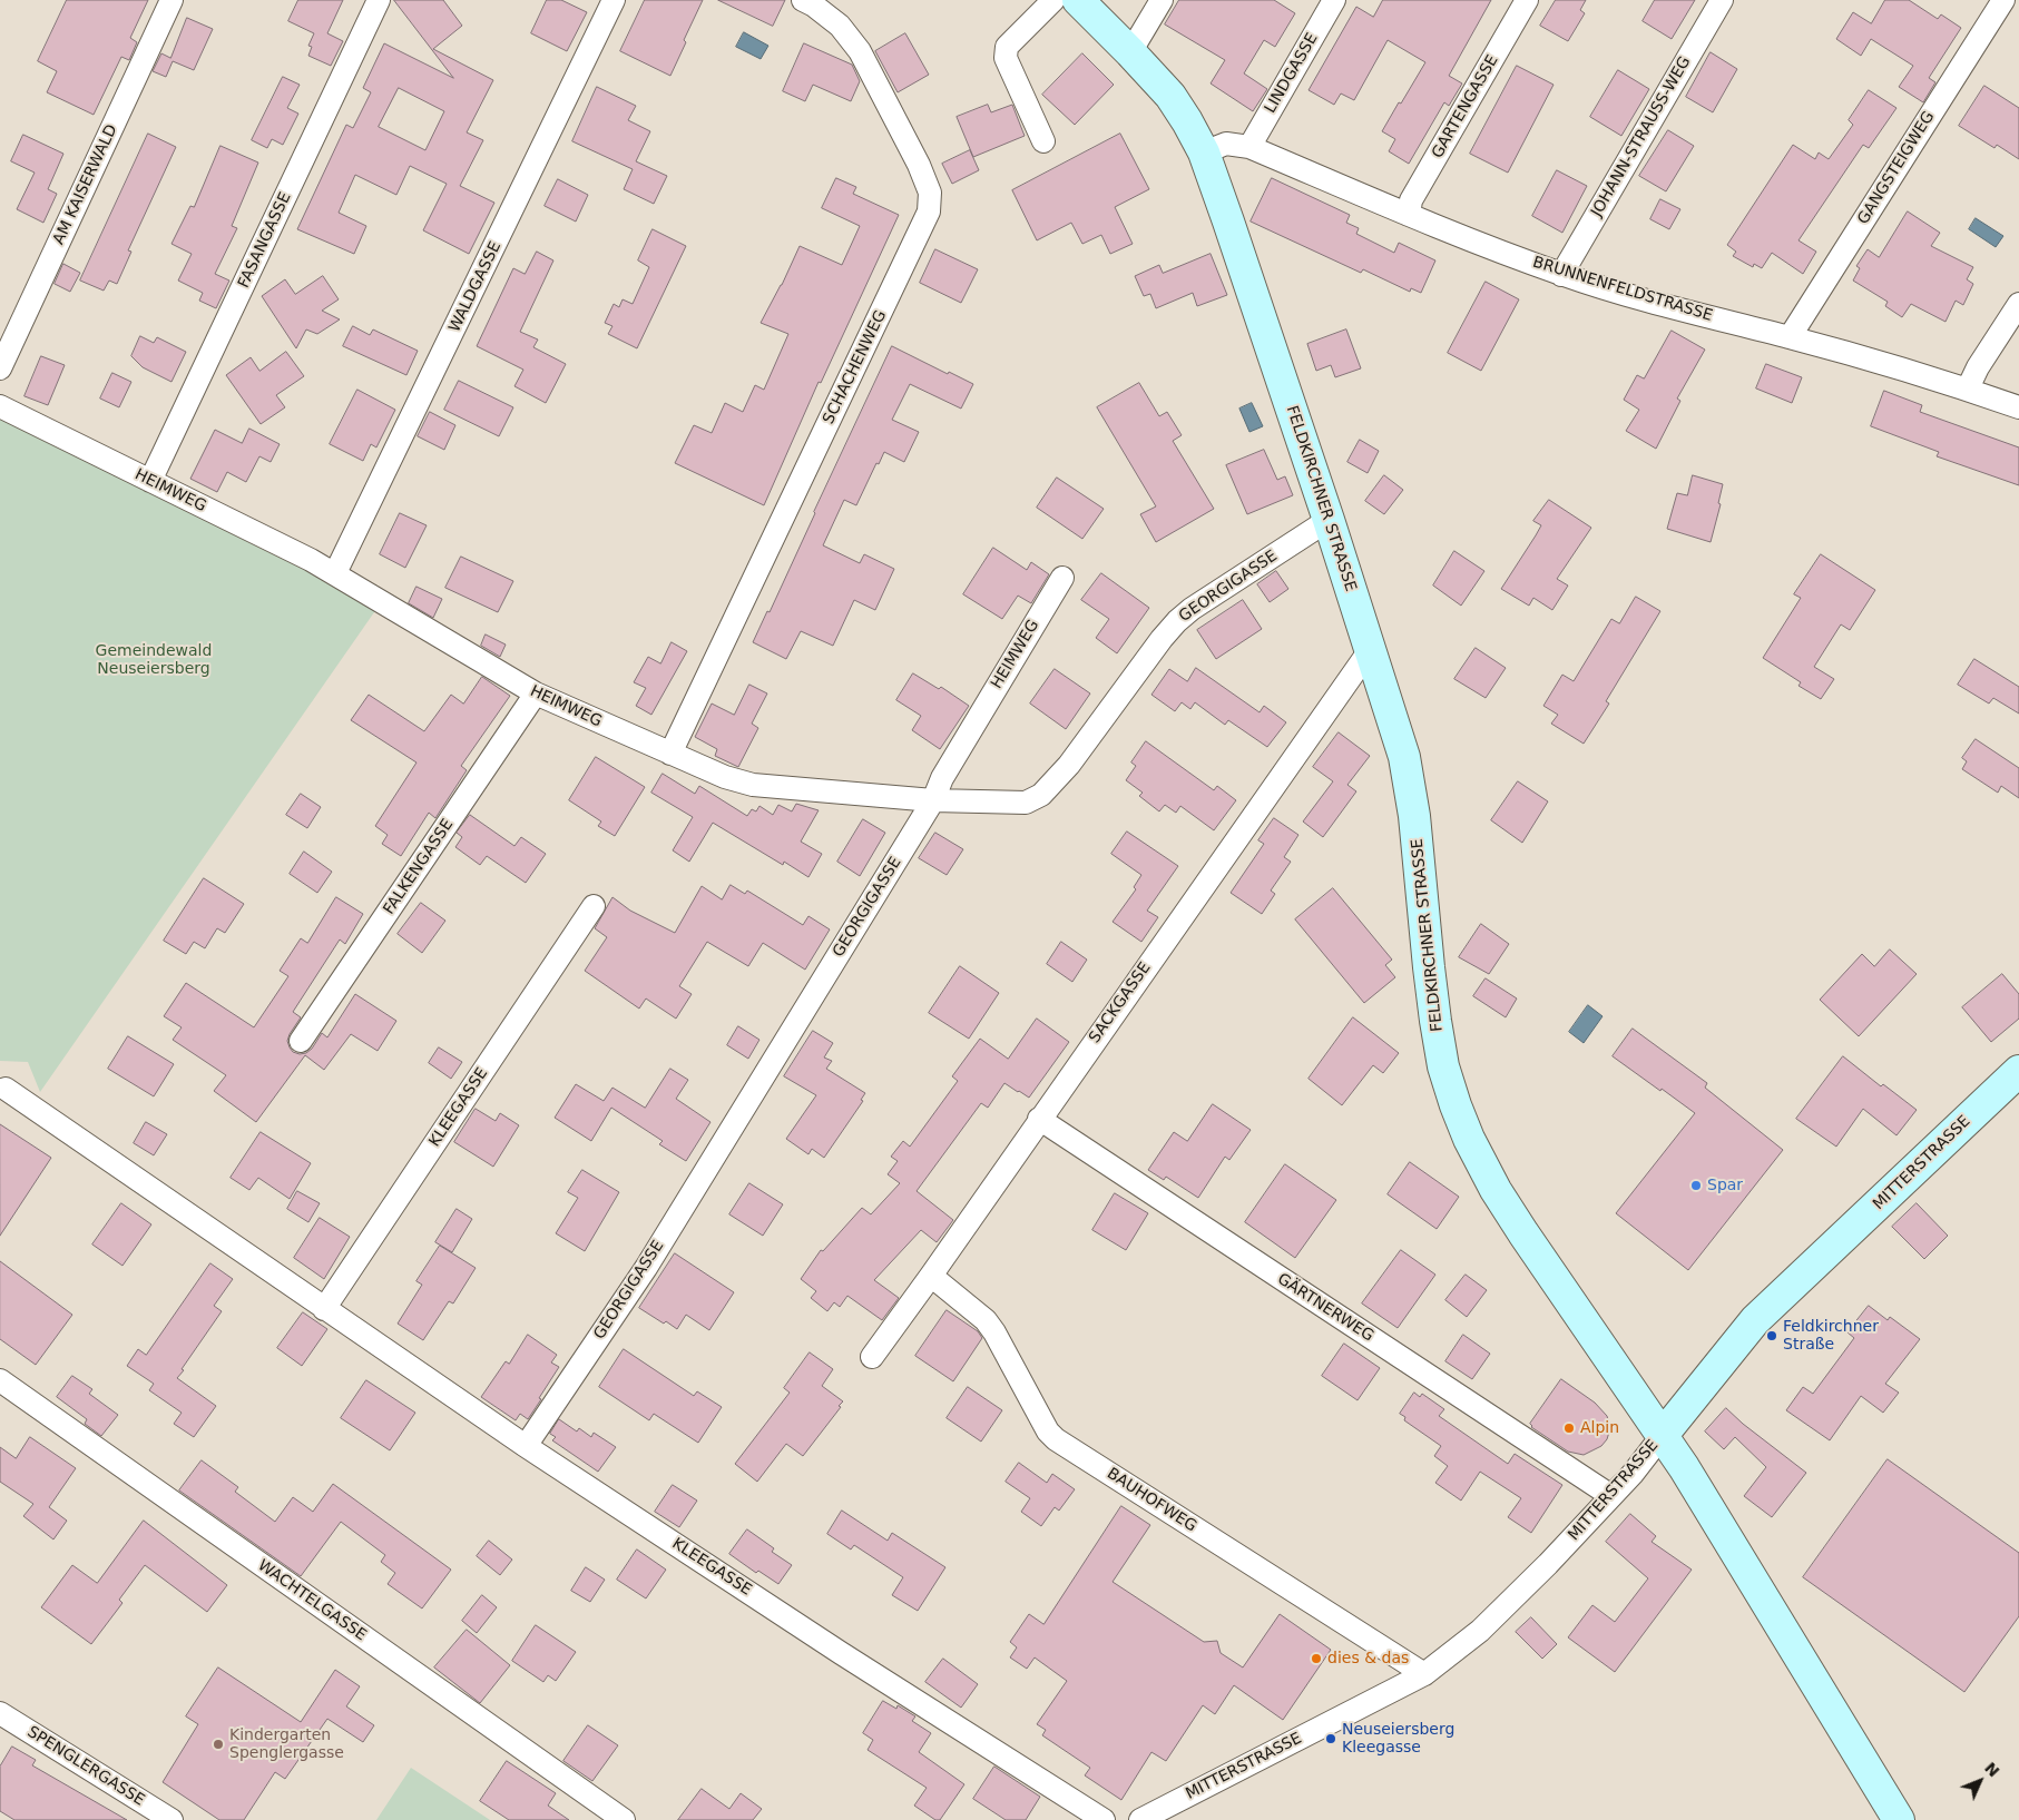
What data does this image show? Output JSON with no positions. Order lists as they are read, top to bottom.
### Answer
{
  "streets": {
    "street": [
      "LINDGASSE",
      "GARTENGASSE",
      "JOHANN-STRAUSS-WEG",
      "GANGSTEIGWEG",
      "AM KAISERWALD",
      "FASANGASSE",
      "WALDGASSE",
      "BRUNNENFELDSTRASSE",
      "SCHACHENWEG",
      "HEIMWEG",
      "FELDKIRCHNER STRASSE",
      "GEORGIGASSE",
      "FALKENGASSE",
      "SACKGASSE",
      "KLEEGASSE",
      "MITTERSTRASSE",
      "GÄRTNERWEG",
      "BAUHOFWEG",
      "WACHTELGASSE",
      "SPENGLERGASSE"
    ]
  },
  "crossings": [
    ["LINDGASSE", "BRUNNENFELDSTRASSE"],
    ["GARTENGASSE", "BRUNNENFELDSTRASSE"],
    ["JOHANN-STRAUSS-WEG", "BRUNNENFELDSTRASSE"],
    ["GANGSTEIGWEG", "BRUNNENFELDSTRASSE"],
    ["FASANGASSE", "HEIMWEG"],
    ["WALDGASSE", "HEIMWEG"],
    ["BRUNNENFELDSTRASSE", "FELDKIRCHNER STRASSE"],
    ["SCHACHENWEG", "HEIMWEG"],
    ["HEIMWEG", "GEORGIGASSE"],
    ["HEIMWEG", "FALKENGASSE"],
    ["FELDKIRCHNER STRASSE", "GEORGIGASSE"],
    ["FELDKIRCHNER STRASSE", "SACKGASSE"],
    ["FELDKIRCHNER STRASSE", "MITTERSTRASSE"],
    ["GEORGIGASSE", "KLEEGASSE"],
    ["SACKGASSE", "GÄRTNERWEG"],
    ["SACKGASSE", "BAUHOFWEG"],
    ["MITTERSTRASSE", "GÄRTNERWEG"],
    ["MITTERSTRASSE", "BAUHOFWEG"]
  ],
  "parks": ["Gemeindewald Neuseiersberg"],
  "places": [
    "Spar",
    "Feldkirchner Straße",
    "Alpin",
    "dies & das",
    "Neuseiersberg Kleegasse",
    "Kindergarten Spenglergasse"
  ],
  "north": "top right"
}
